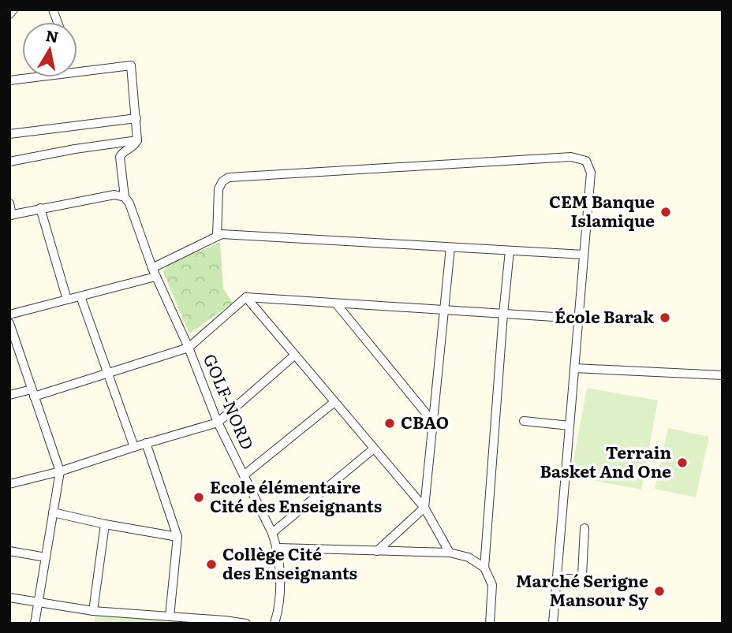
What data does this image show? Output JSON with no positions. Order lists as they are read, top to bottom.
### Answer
{
  "streets": {
    "street": ["GOLF-NORD"]
  },
  "places": [
    "CEM Banque Islamique",
    "École Barak",
    "CBAO",
    "Terrain Basket And One",
    "Ecole élémentaire Cité des Enseignants",
    "Collège Cité des Enseignants",
    "Marché Serigne Mansour Sy"
  ],
  "north": "top"
}
